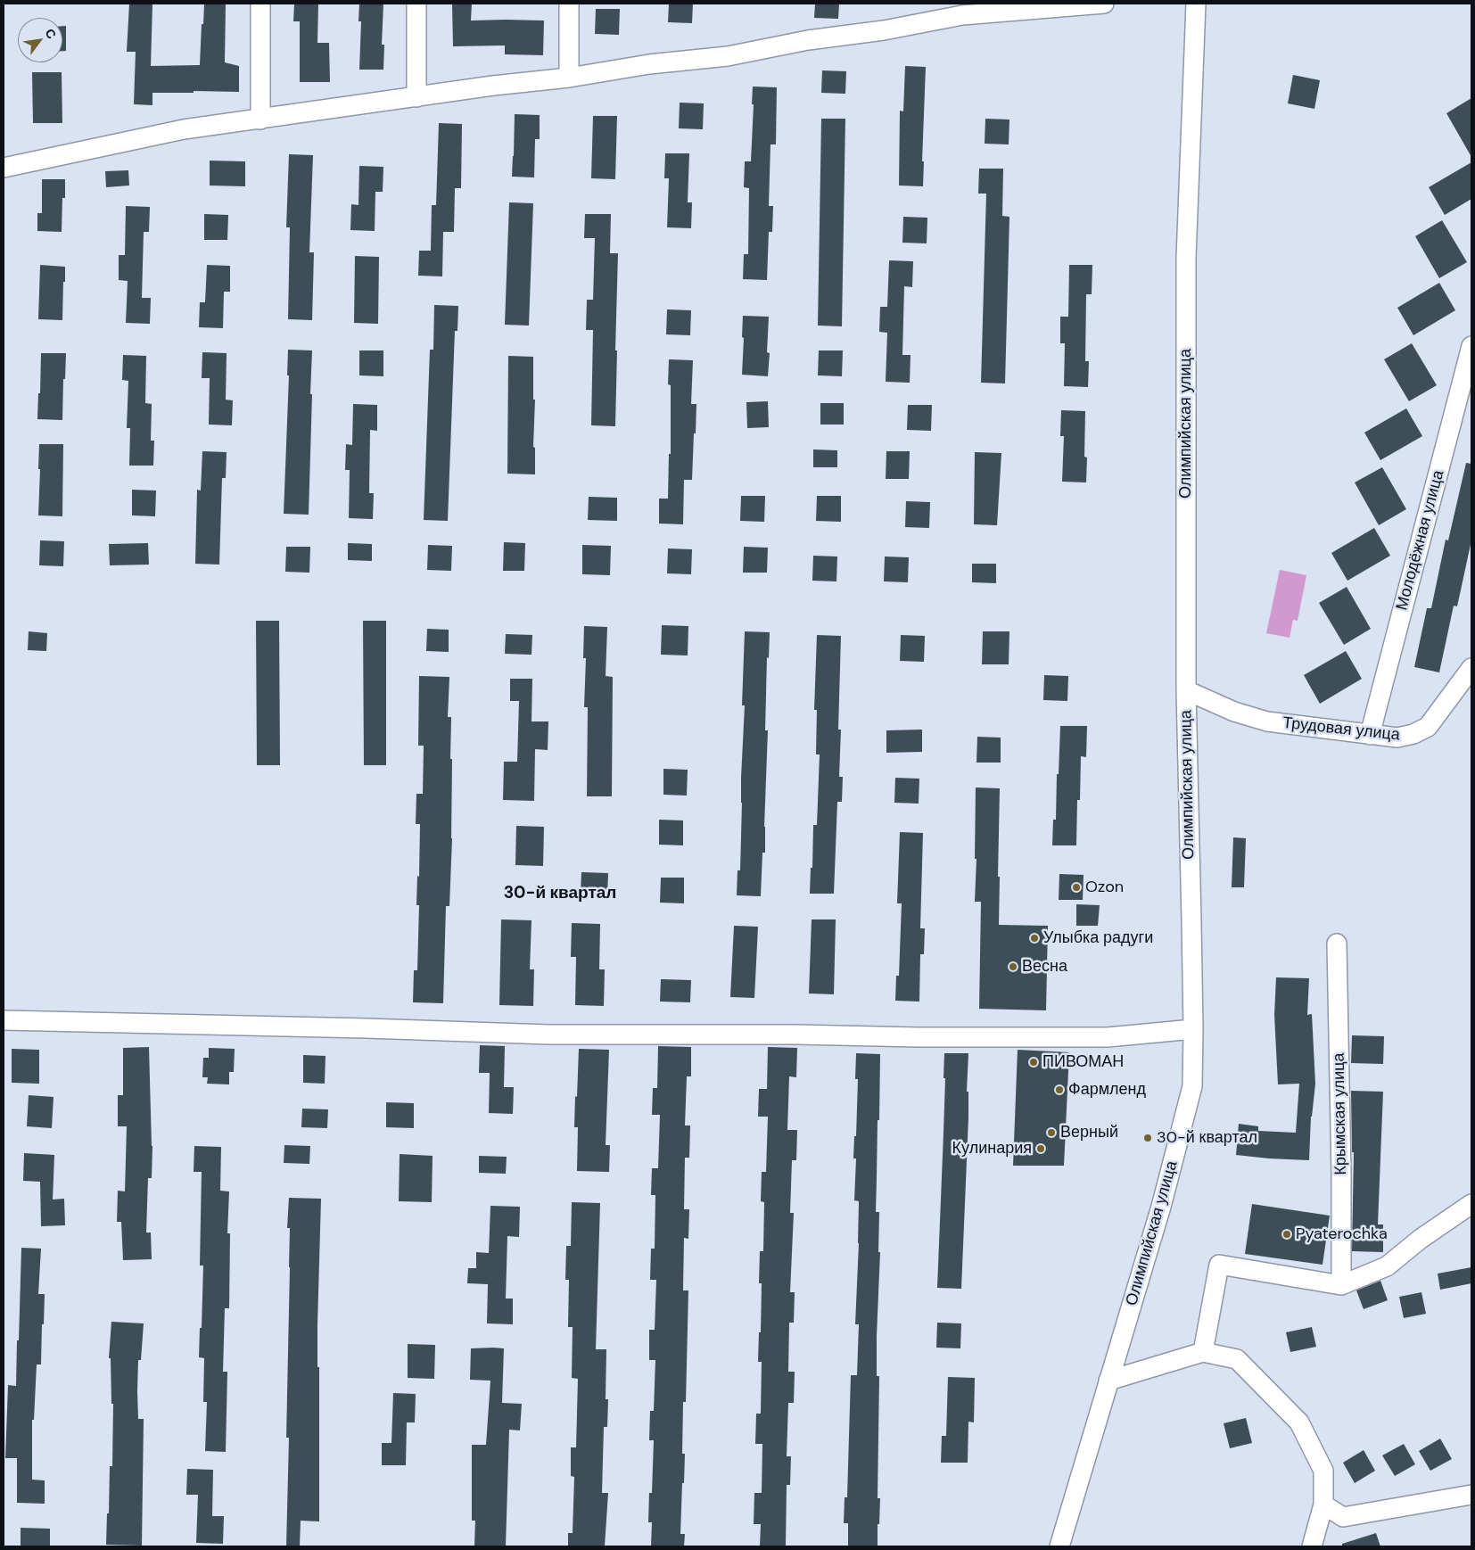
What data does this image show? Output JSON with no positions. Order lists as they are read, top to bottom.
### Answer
{
  "streets": {
    "street": [
      "Олимпийская улица",
      "Молодёжная улица",
      "Трудовая улица",
      "Крымская улица"
    ]
  },
  "crossings": [
    ["Олимпийская улица", "Трудовая улица"],
    ["Молодёжная улица", "Трудовая улица"]
  ],
  "districts": ["30-й квартал"],
  "places": [
    "Ozon",
    "Улыбка радуги",
    "Весна",
    "ПИВОМАН",
    "Фармленд",
    "Верный",
    "30-й квартал",
    "Кулинария",
    "Pyaterochka"
  ],
  "north": "top right"
}
